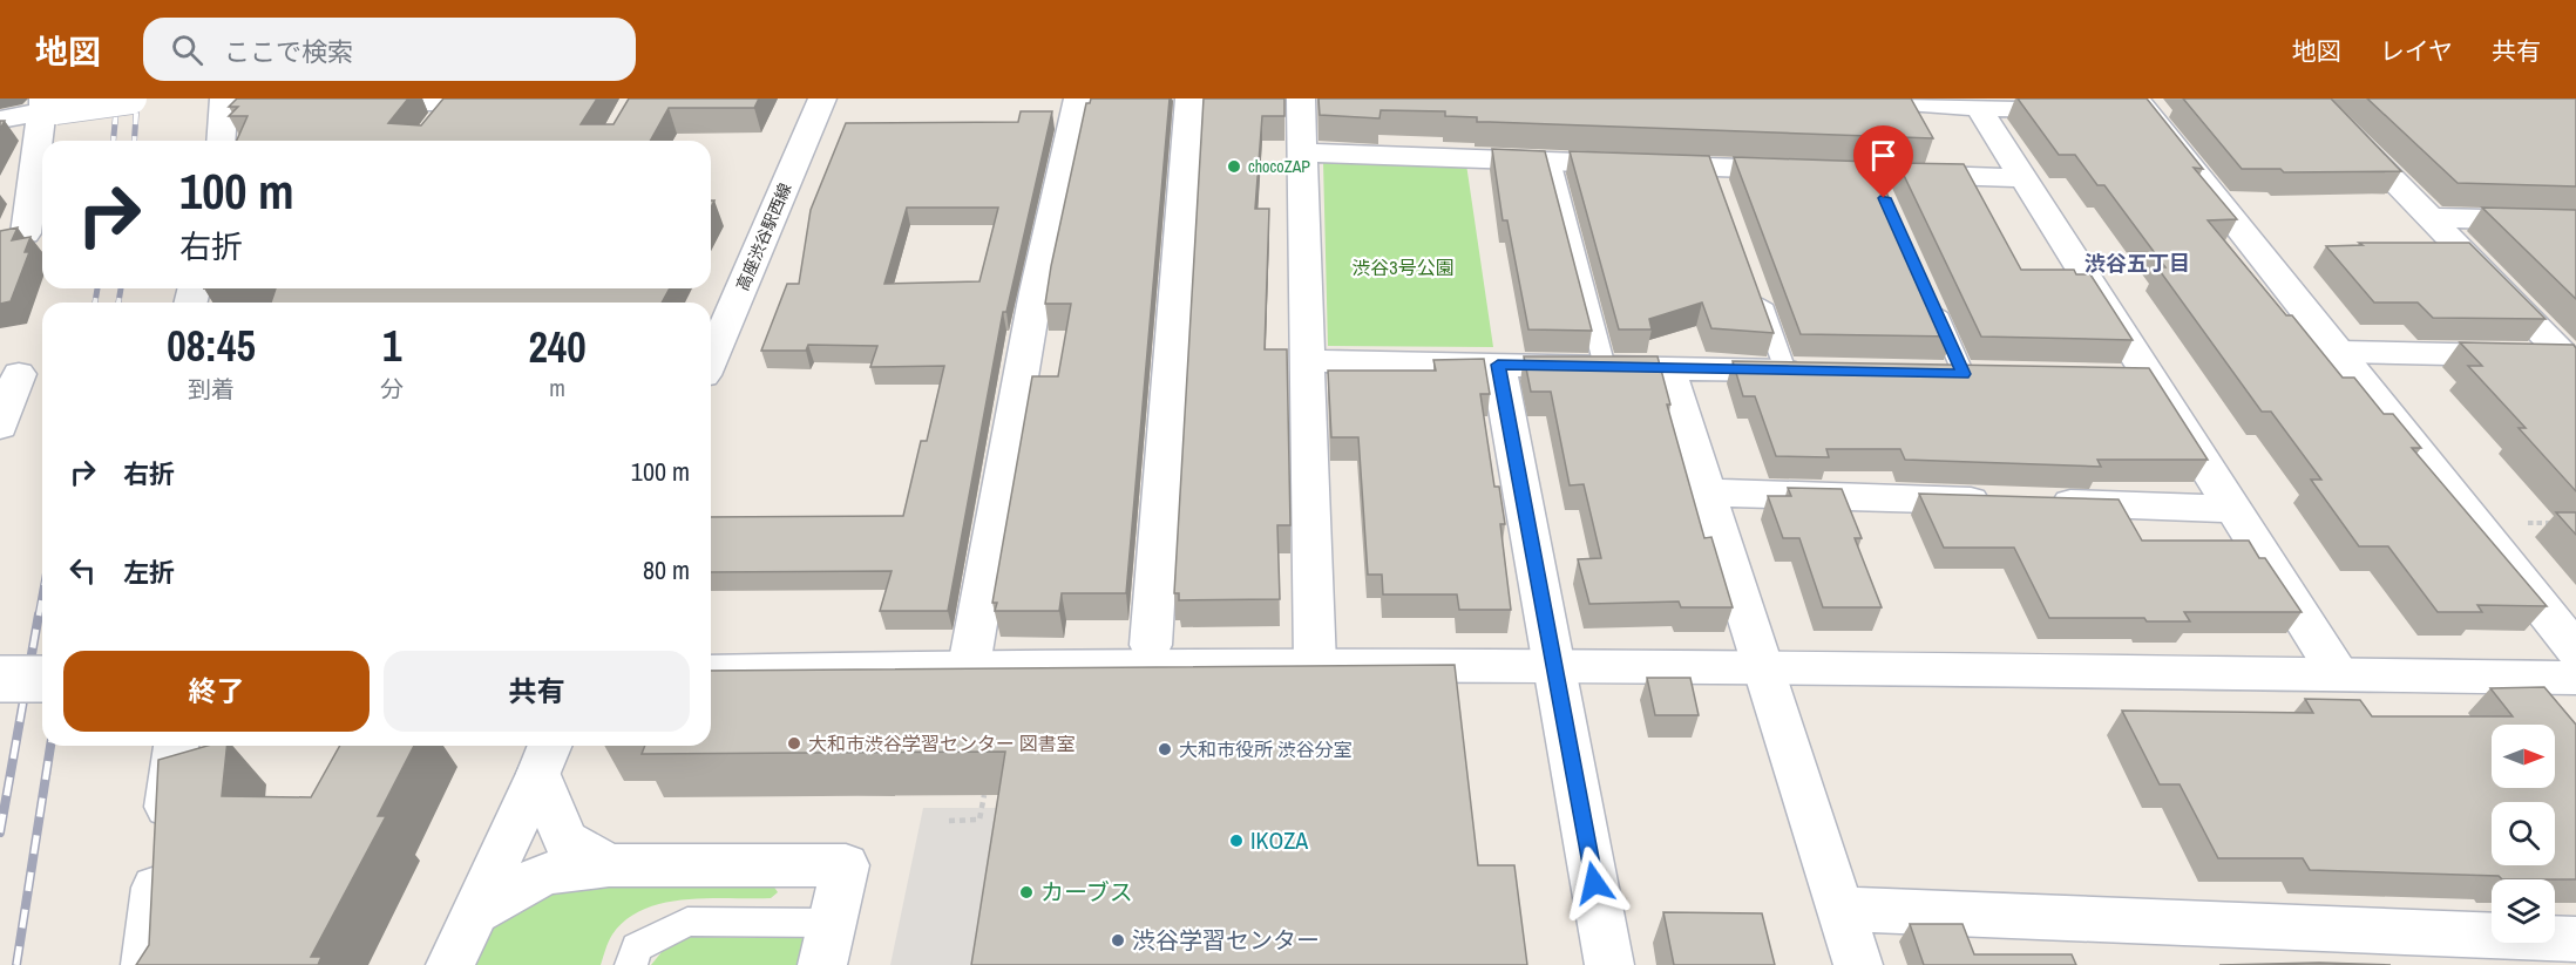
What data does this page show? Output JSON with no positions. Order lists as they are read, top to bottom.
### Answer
{
  "streets": {
    "street": ["高座渋谷駅西線"]
  },
  "districts": ["渋谷五丁目"],
  "parks": ["渋谷3号公園"],
  "places": [
    "chocoZAP",
    "大和市渋谷学習センター 図書室",
    "大和市役所 渋谷分室",
    "IKOZA",
    "カーブス",
    "渋谷学習センター"
  ],
  "north": "right",
  "page": {
    "header": "地図",
    "search": "ここで検索",
    "nav": ["地図", "レイヤ", "共有"],
    "turn": ["100 m", "右折"],
    "eta": [
      "08:45",
      "到着",
      "1",
      "分",
      "240",
      "m"
    ],
    "list": [
      {
        "name": "右折",
        "value": "100 m"
      },
      {
        "name": "左折",
        "value": "80 m"
      }
    ],
    "buttons": ["終了", "共有"]
  }
}
